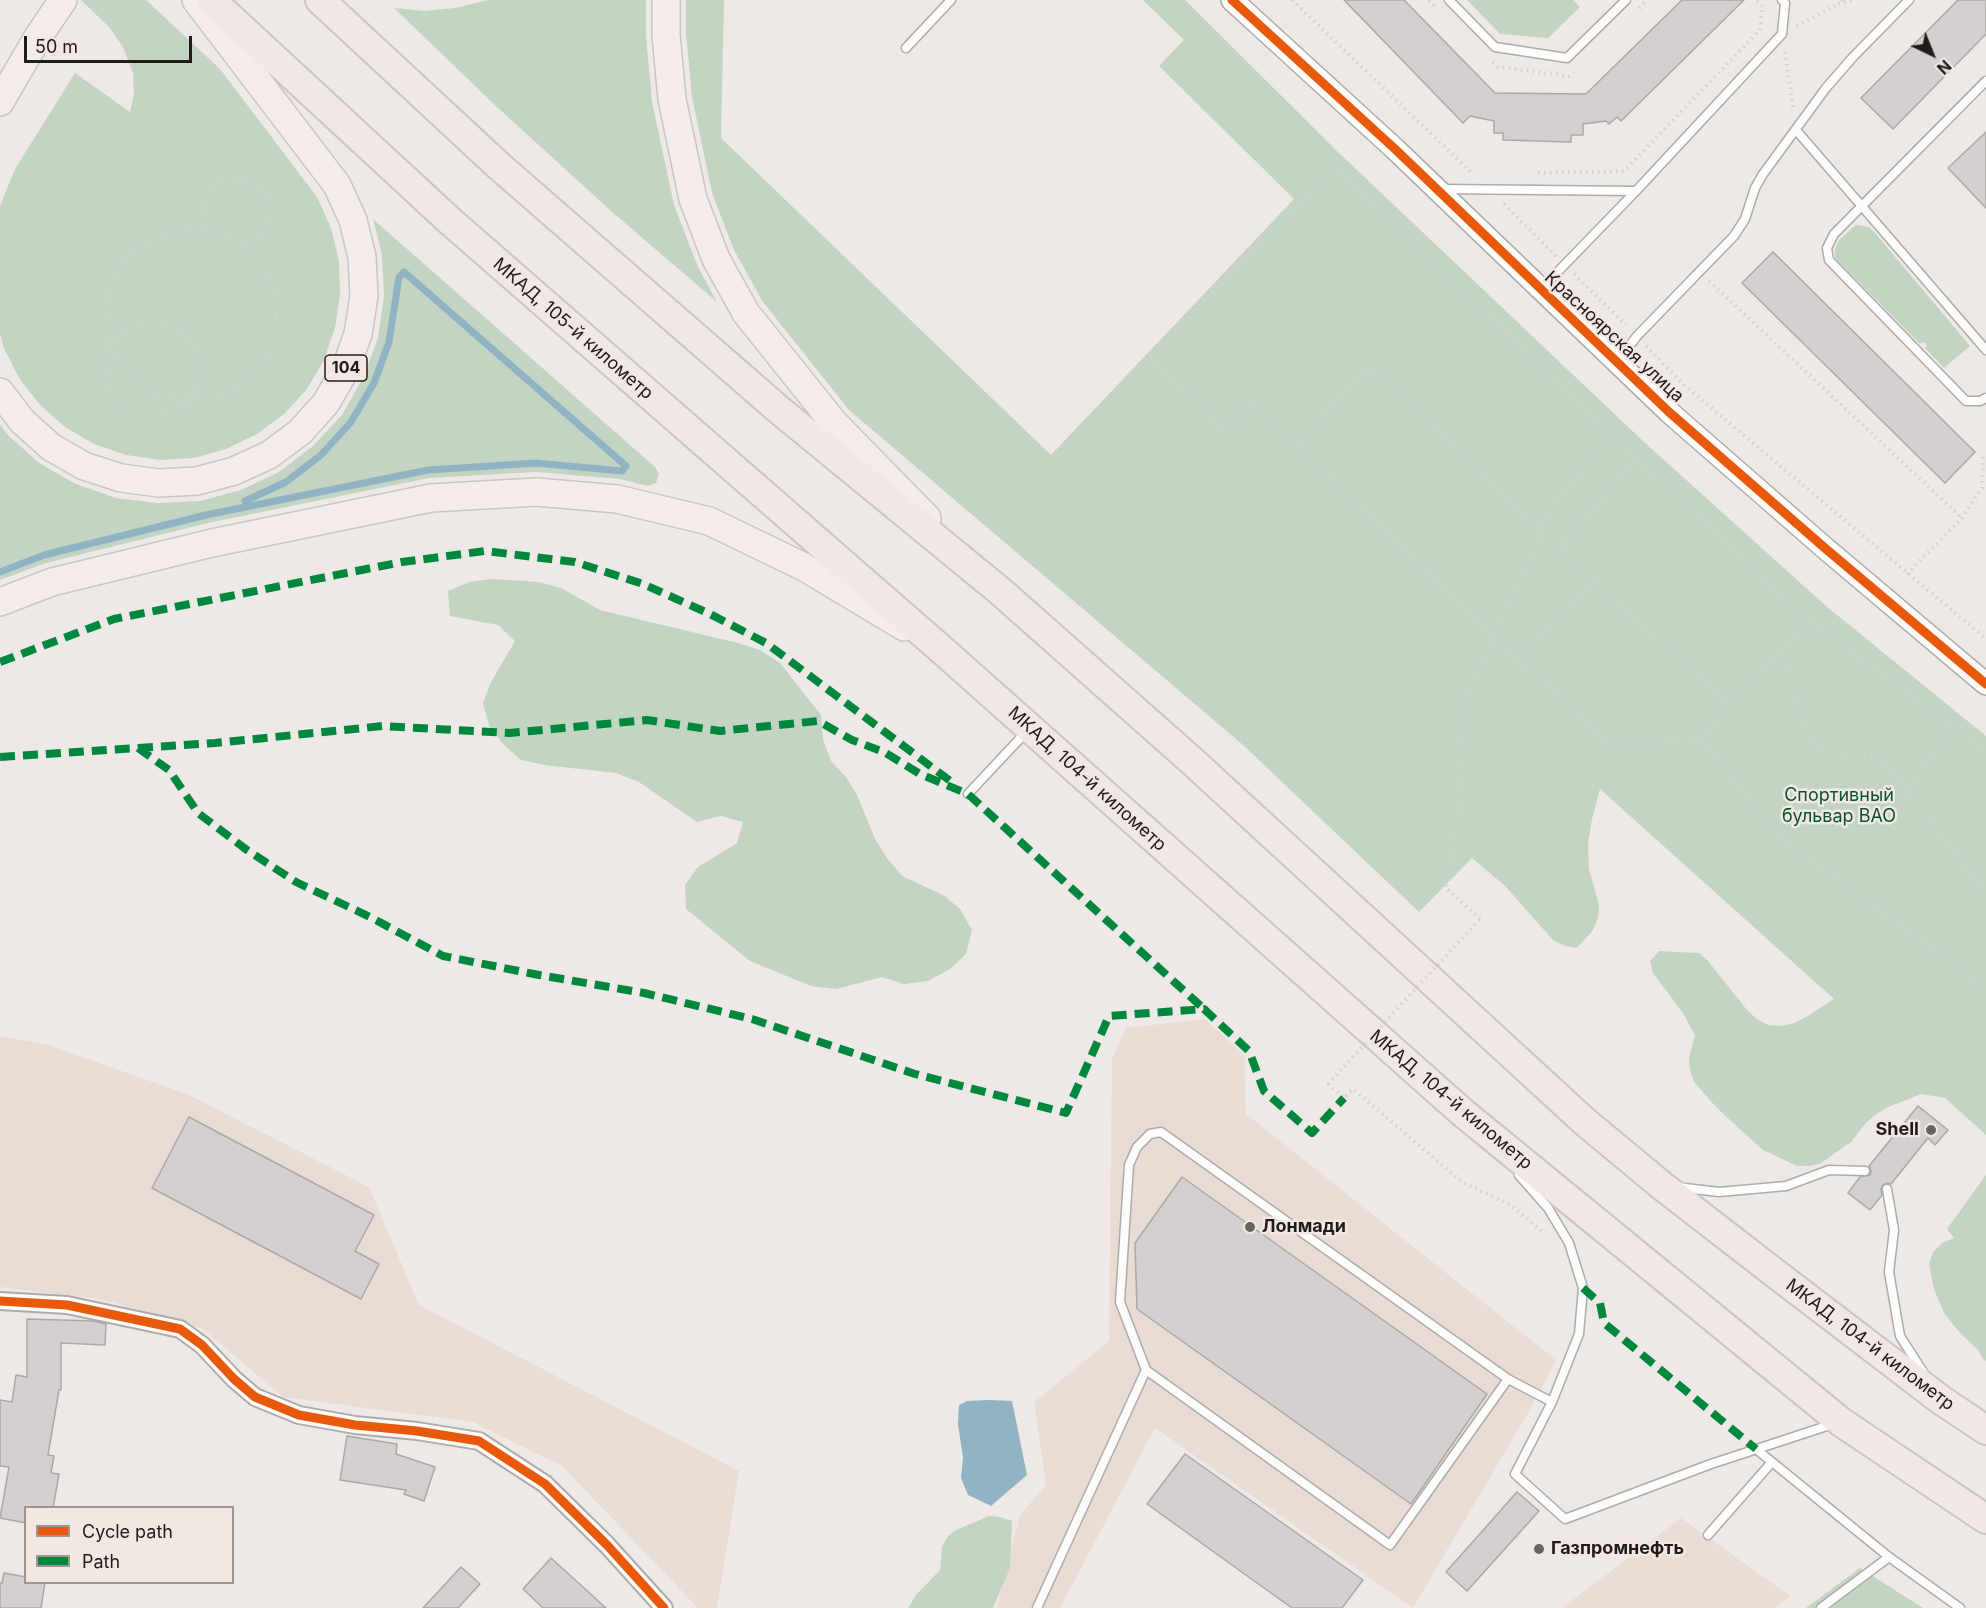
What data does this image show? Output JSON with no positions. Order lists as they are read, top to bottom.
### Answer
{
  "streets": {
    "highway": ["МКАД, 105-й километр", "МКАД, 104-й километр"],
    "main road": ["104"],
    "street": ["Красноярская улица"]
  },
  "crossings": [
    ["МКАД, 105-й километр", "МКАД, 104-й километр"]
  ],
  "parks": ["Спортивный бульвар ВАО"],
  "places": ["Shell", "Лонмади", "Газпромнефть"],
  "legend": ["Cycle path", "Path"],
  "scale_bar": "50 m",
  "north": "bottom right"
}
